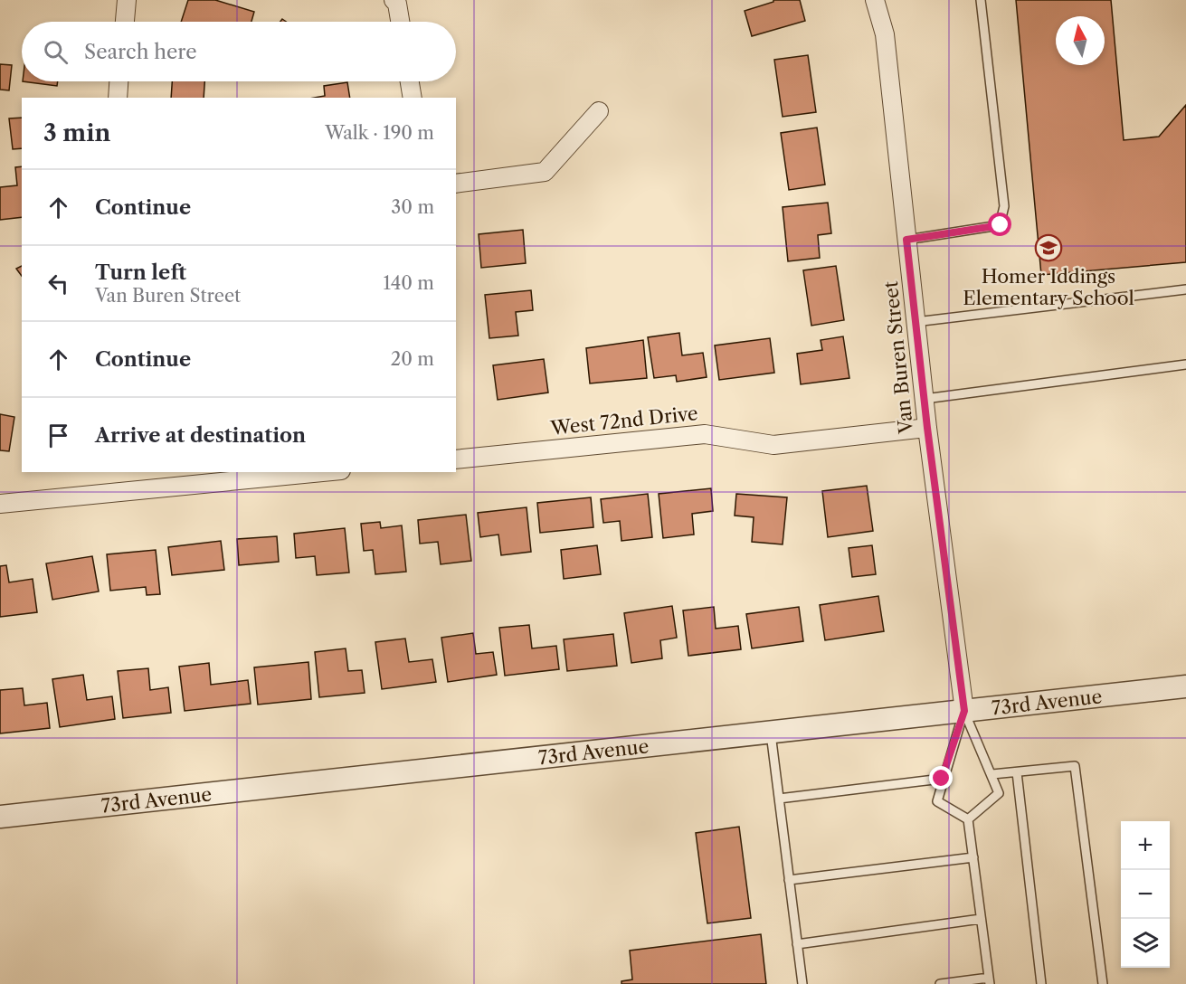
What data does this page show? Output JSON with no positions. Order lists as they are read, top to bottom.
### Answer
{
  "streets": {
    "street": ["Van Buren Street", "West 72nd Drive", "73rd Avenue"]
  },
  "crossings": [
    ["Van Buren Street", "West 72nd Drive"],
    ["Van Buren Street", "73rd Avenue"]
  ],
  "places": {
    "school or university": ["Homer Iddings Elementary School"]
  },
  "north": "top",
  "page": {
    "search": "Search here",
    "heading": ["3 min", "Walk · 190 m"],
    "list": [
      ["Continue", "30 m"],
      ["Turn left", "Van Buren Street", "140 m"],
      ["Continue", "20 m"],
      "Arrive at destination"
    ],
    "map_buttons": ["+", "−"]
  }
}
